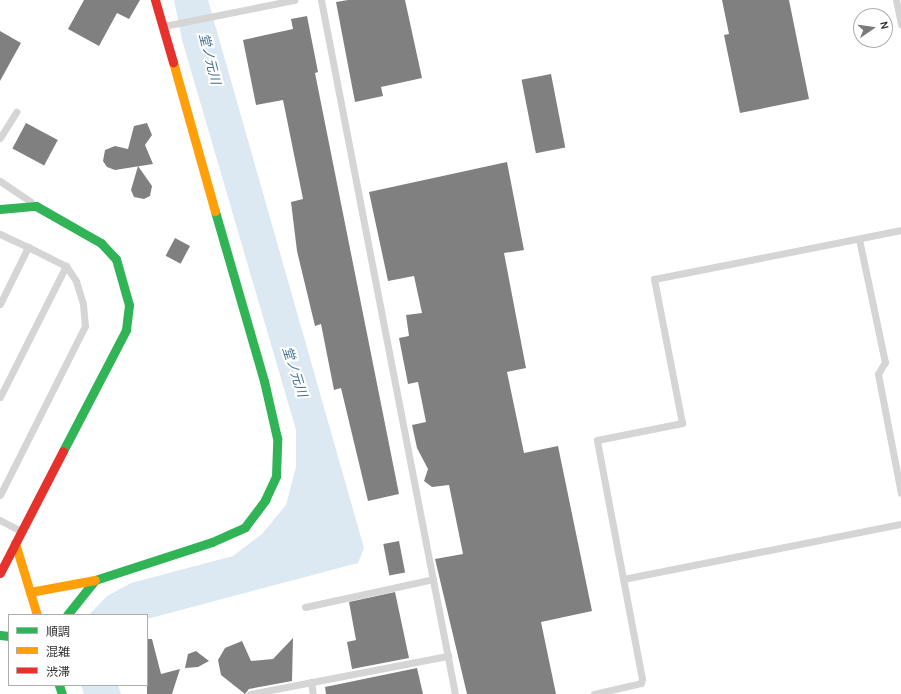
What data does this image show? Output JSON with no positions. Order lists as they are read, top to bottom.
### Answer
{
  "water": ["堂ノ元川"],
  "legend": ["順調", "混雑", "渋滞"],
  "north": "right"
}
